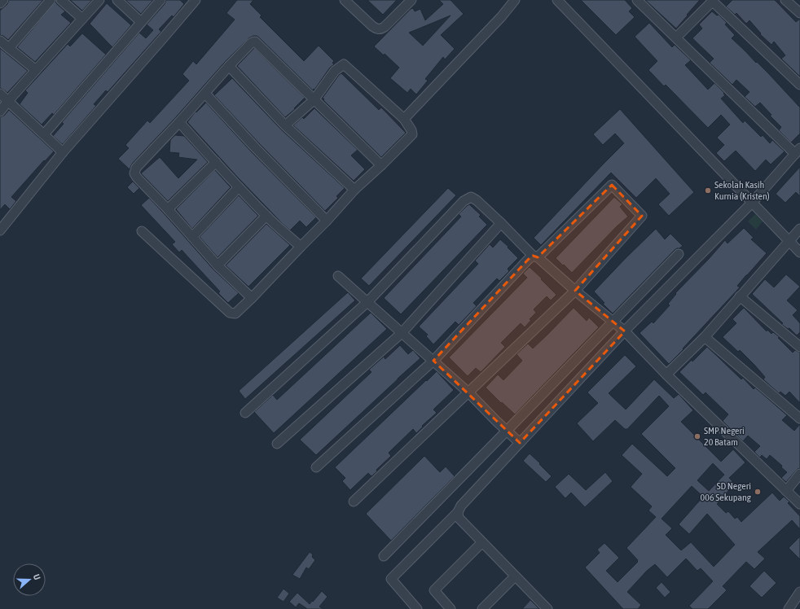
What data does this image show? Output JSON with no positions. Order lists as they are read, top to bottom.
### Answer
{
  "places": ["Sekolah Kasih Kurnia (Kristen)", "SMP Negeri 20 Batam", "SD Negeri 006 Sekupang"],
  "north": "right"
}
